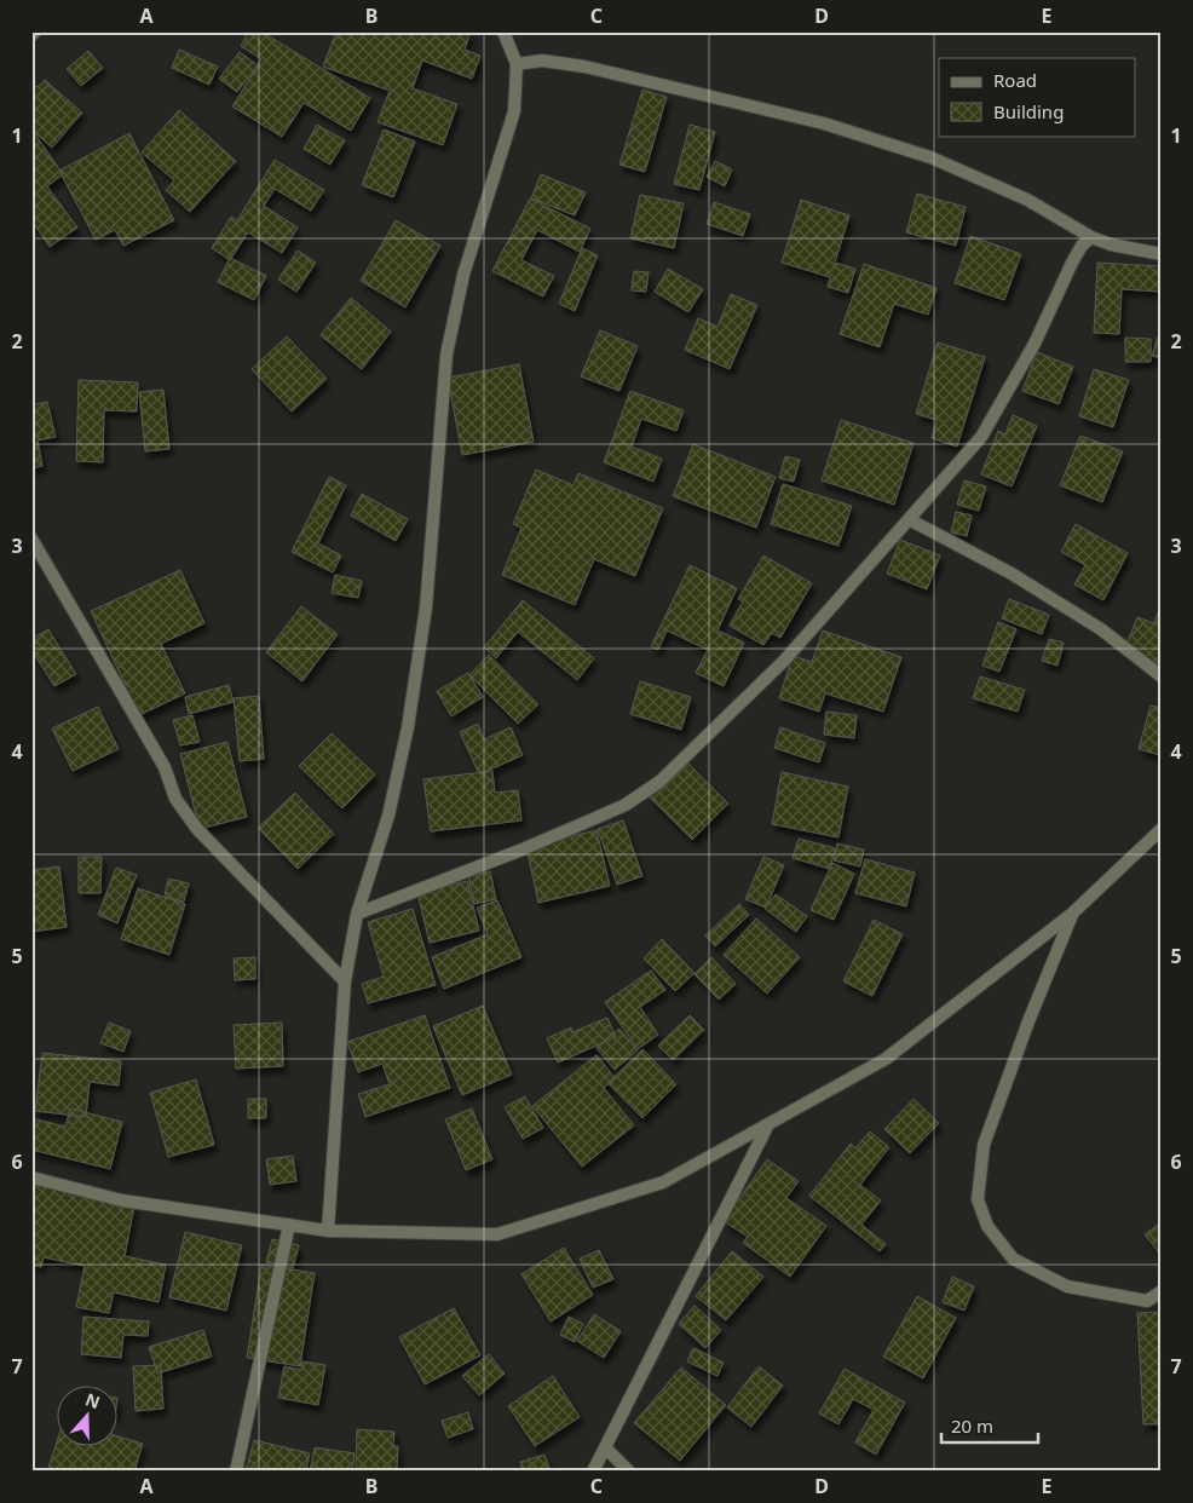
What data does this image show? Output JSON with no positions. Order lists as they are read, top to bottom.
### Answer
{
  "legend": ["Road", "Building"],
  "scale_bar": "20 m",
  "north": "top",
  "grid": {
    "columns": [
      "A",
      "B",
      "C",
      "D",
      "E"
    ],
    "rows": [
      "1",
      "2",
      "3",
      "4",
      "5",
      "6",
      "7"
    ]
  }
}
